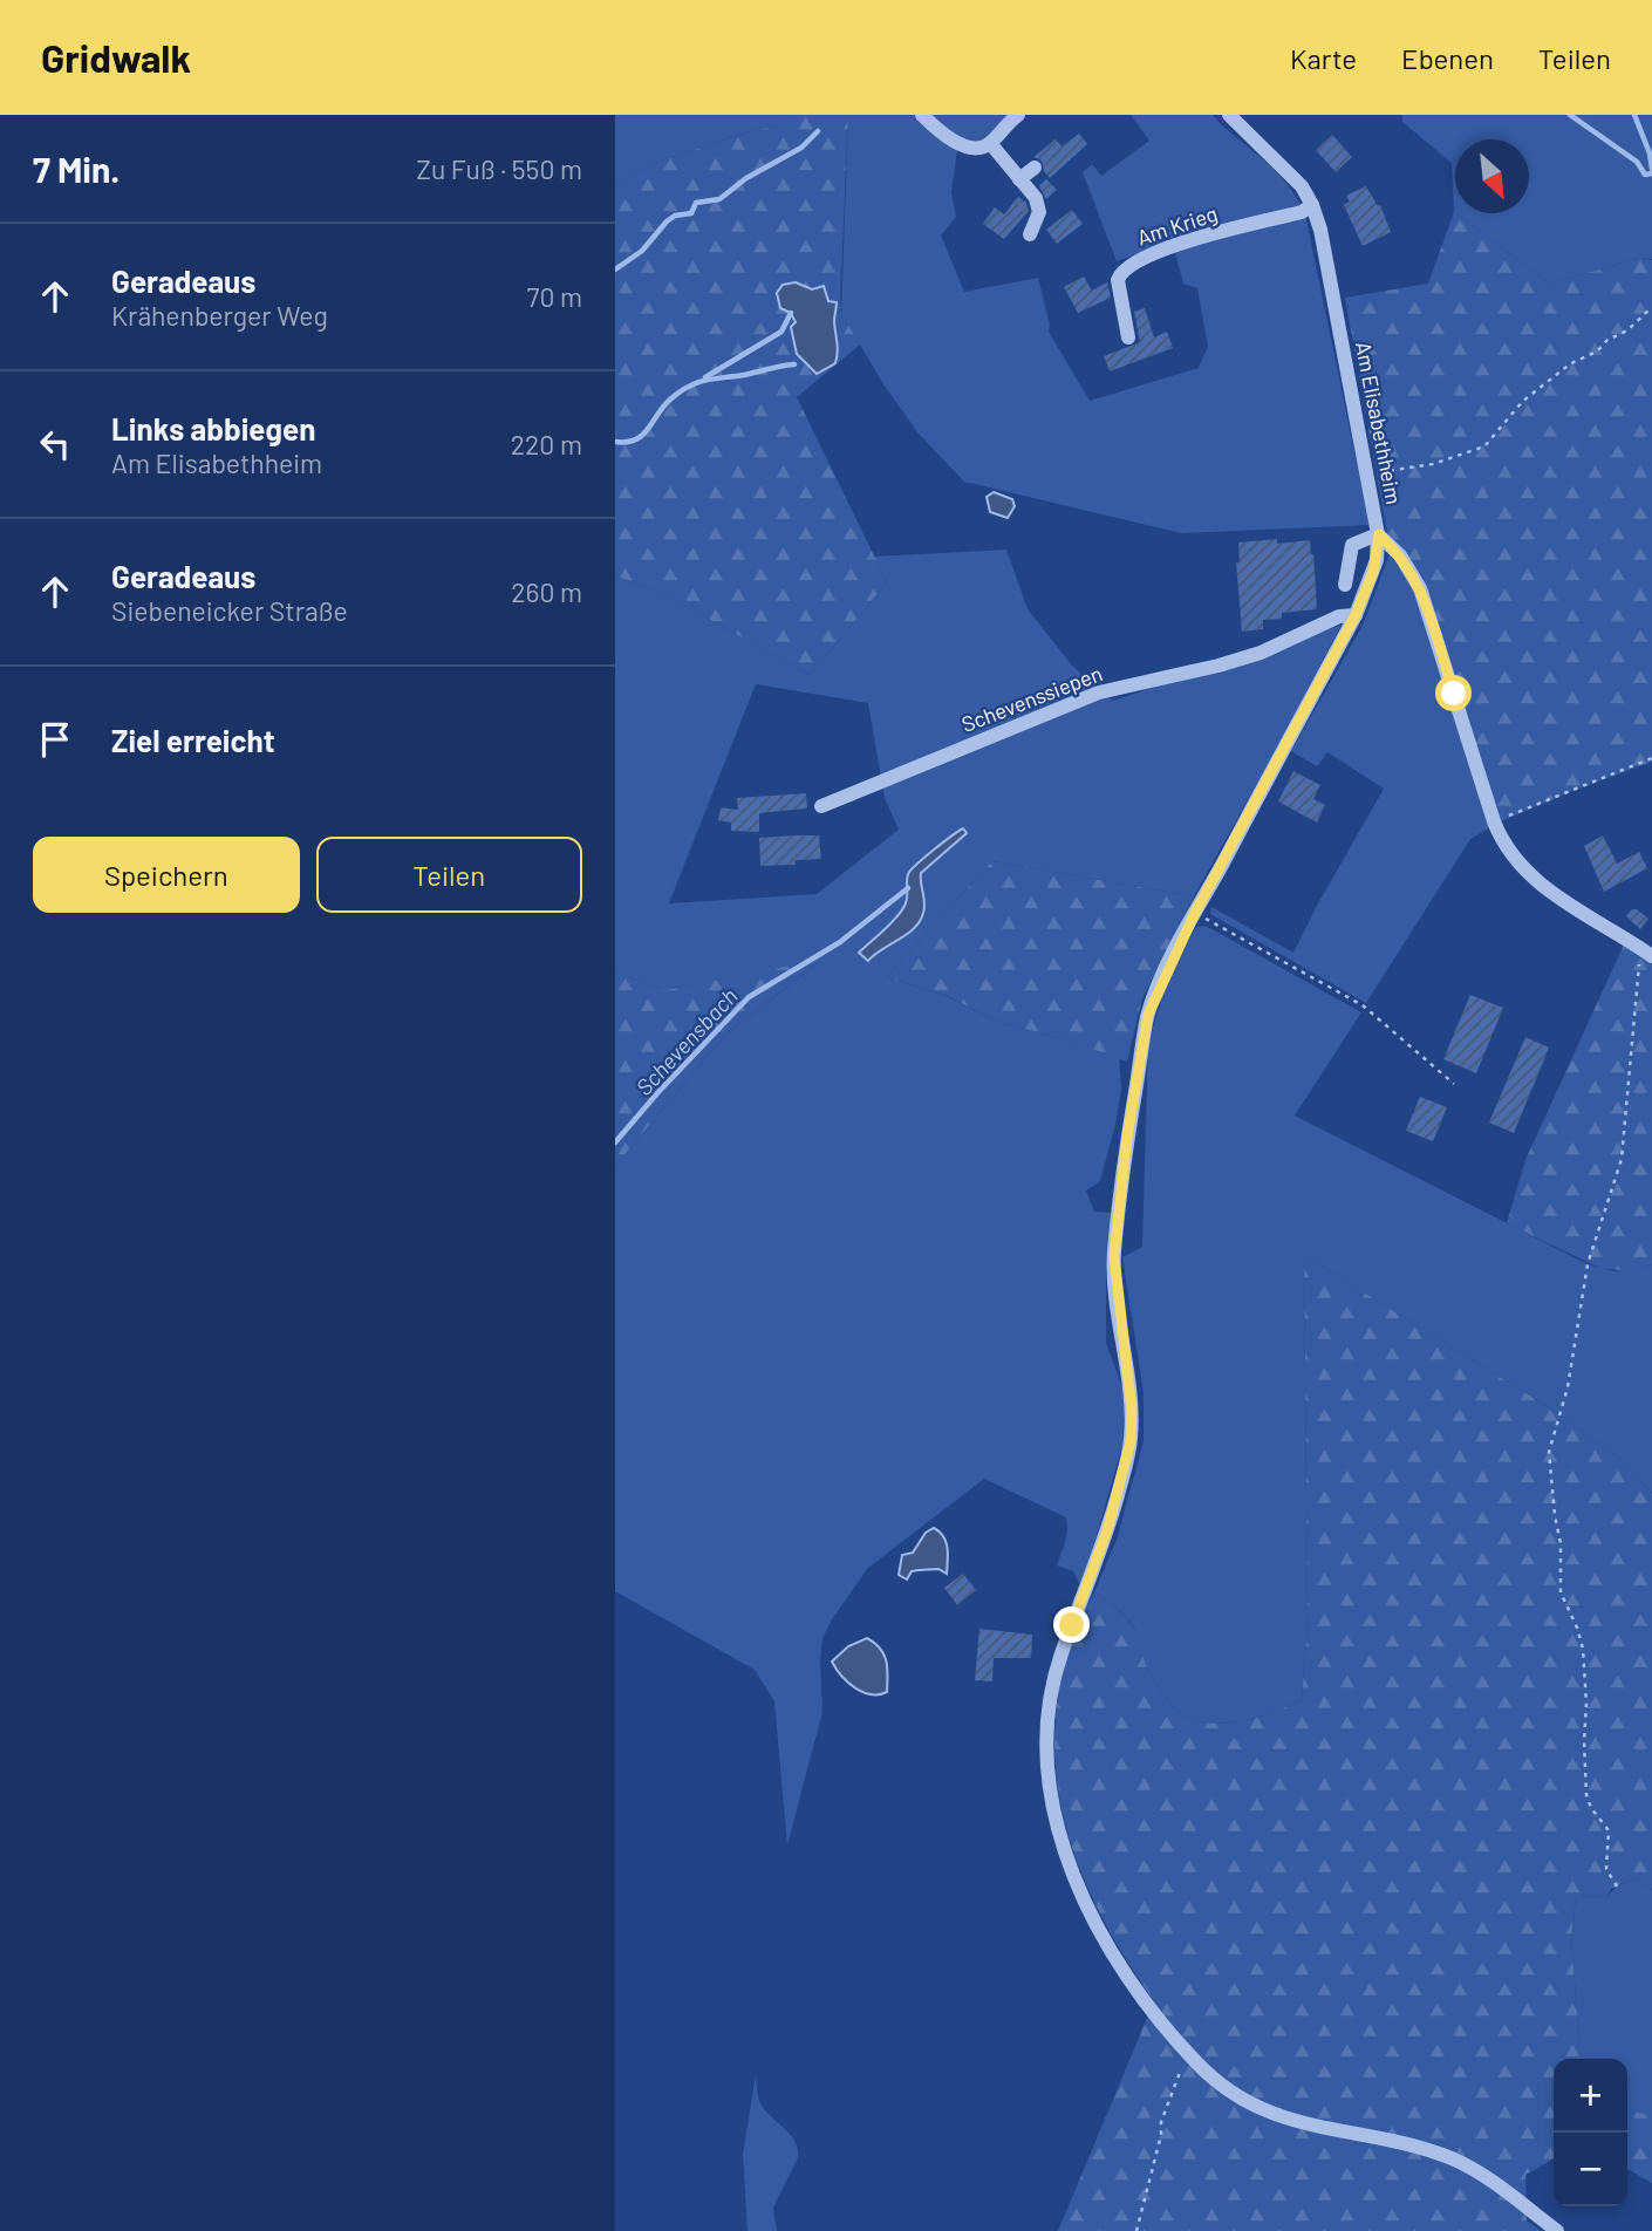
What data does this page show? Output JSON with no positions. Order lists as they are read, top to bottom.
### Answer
{
  "streets": {
    "street": ["Am Krieg", "Am Elisabethheim", "Schevenssiepen"]
  },
  "crossings": [
    ["Am Krieg", "Am Elisabethheim"],
    ["Am Elisabethheim", "Schevenssiepen"]
  ],
  "water": ["Schevensbach"],
  "north": "bottom right",
  "page": {
    "header": "Gridwalk",
    "nav": ["Karte", "Ebenen", "Teilen"],
    "heading": ["7 Min.", "Zu Fuß · 550 m"],
    "list": [
      ["Geradeaus", "Krähenberger Weg", "70 m"],
      ["Links abbiegen", "Am Elisabethheim", "220 m"],
      ["Geradeaus", "Siebeneicker Straße", "260 m"],
      "Ziel erreicht"
    ],
    "buttons": ["Speichern", "Teilen"],
    "map_buttons": ["+", "−"]
  }
}
